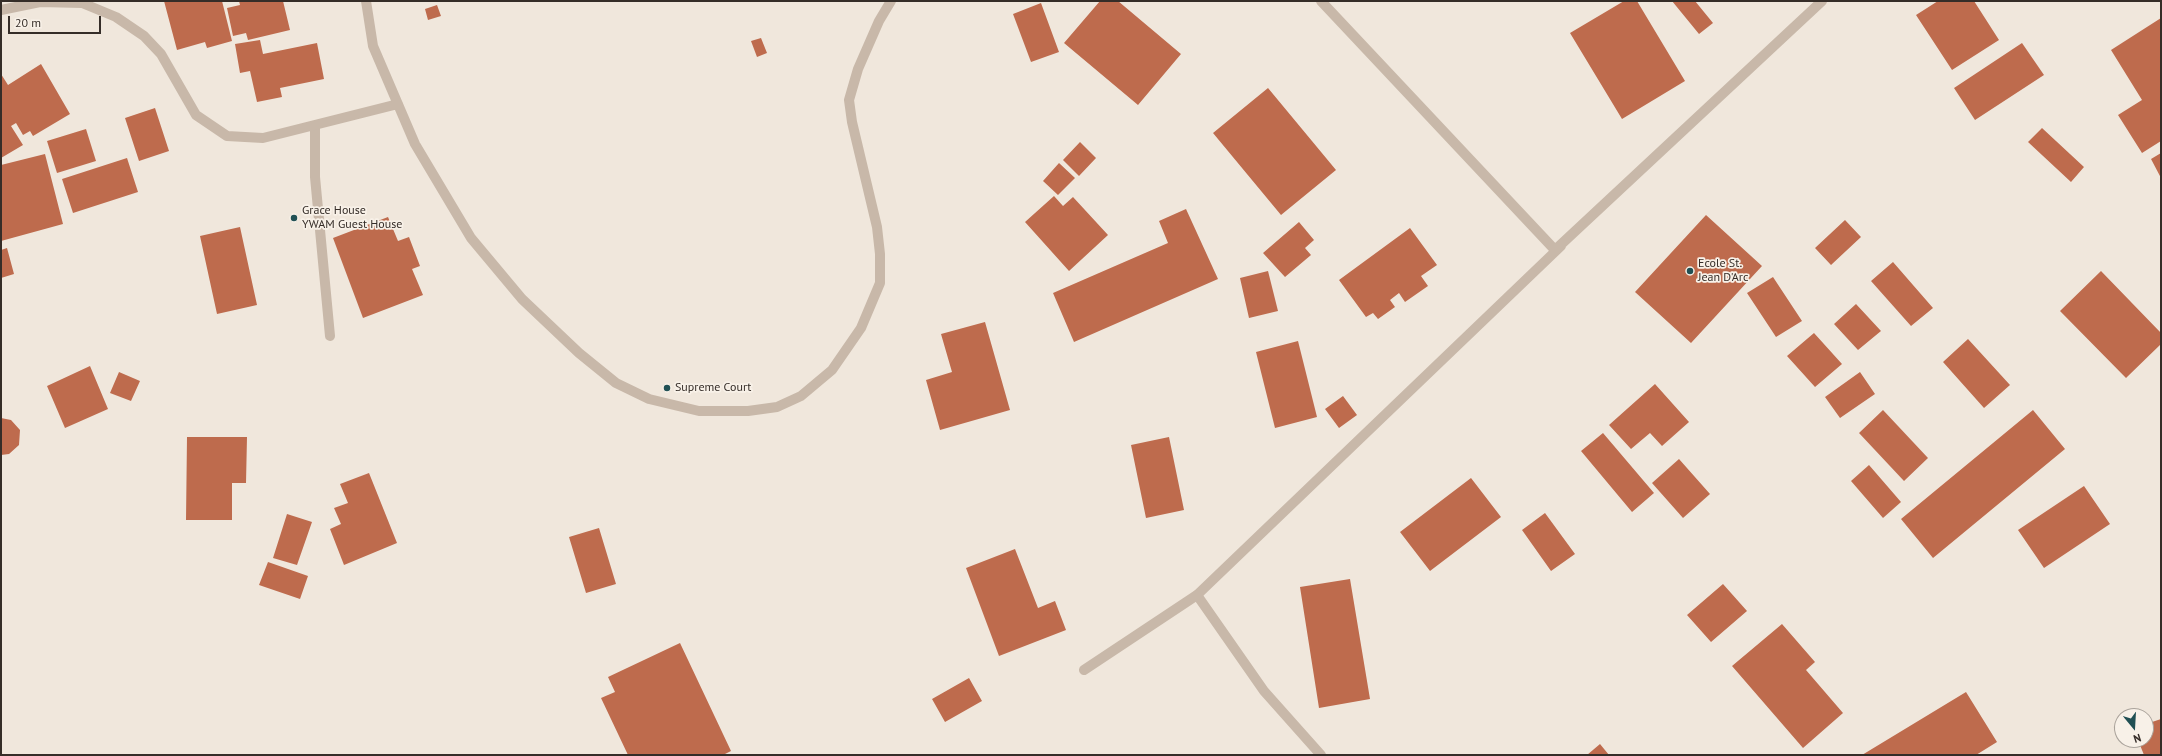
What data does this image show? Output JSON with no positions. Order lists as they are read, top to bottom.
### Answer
{
  "places": ["Grace House YWAM Guest House", "Ecole St. Jean D'Arc", "Supreme Court"],
  "scale_bar": "20 m",
  "north": "bottom"
}
